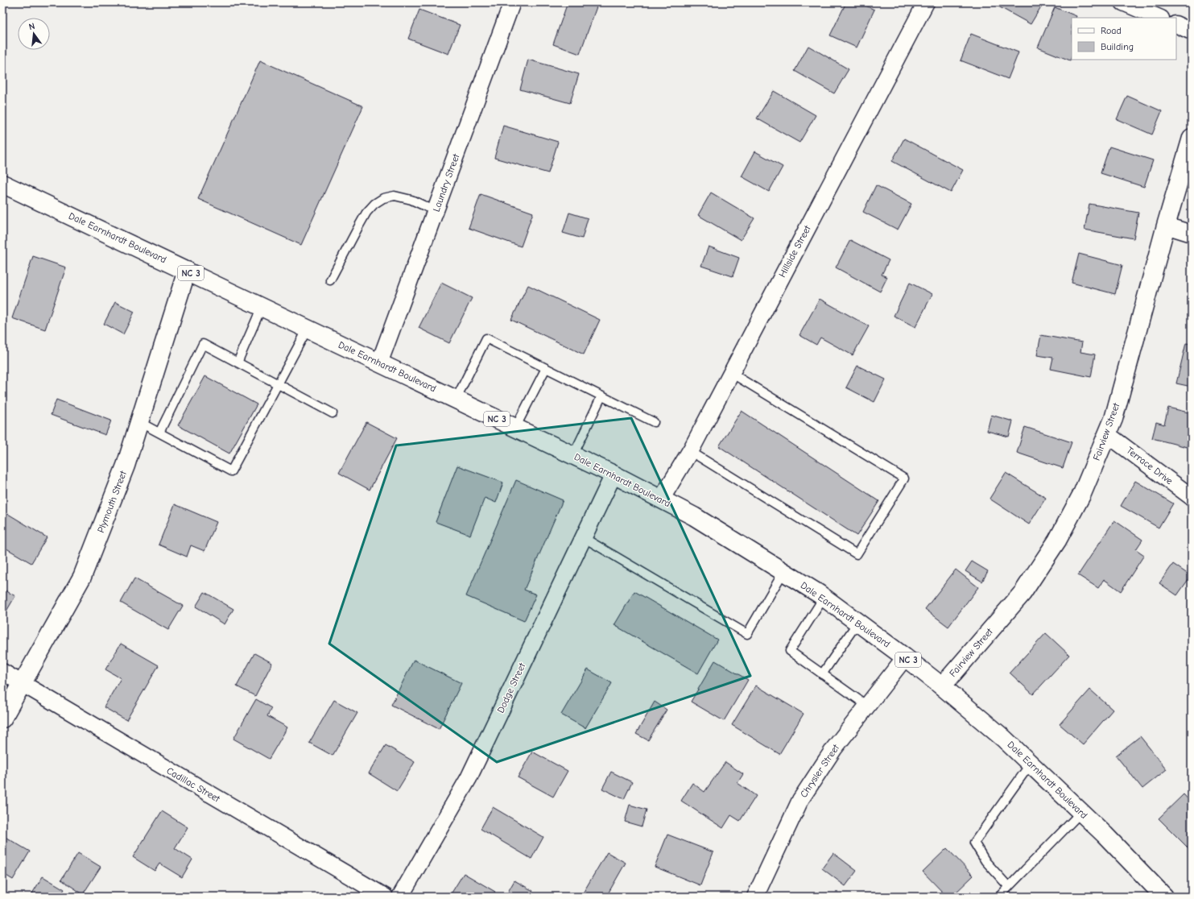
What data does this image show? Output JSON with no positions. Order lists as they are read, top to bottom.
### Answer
{
  "streets": {
    "main road": [
      "Dale Earnhardt Boulevard",
      "NC 3",
      "Fairview Street",
      "Plymouth Street"
    ],
    "street": [
      "Laundry Street",
      "Hillside Street",
      "Terrace Drive",
      "Dodge Street",
      "Chrysler Street",
      "Cadillac Street"
    ]
  },
  "crossings": [
    ["Laundry Street", "Dale Earnhardt Boulevard"],
    ["Dale Earnhardt Boulevard", "Hillside Street"],
    ["Dale Earnhardt Boulevard", "Fairview Street"],
    ["Dale Earnhardt Boulevard", "Plymouth Street"],
    ["Dale Earnhardt Boulevard", "Dodge Street"],
    ["Dale Earnhardt Boulevard", "Chrysler Street"],
    ["Fairview Street", "Terrace Drive"],
    ["Plymouth Street", "Cadillac Street"]
  ],
  "legend": ["Road", "Building"],
  "north": "top"
}
